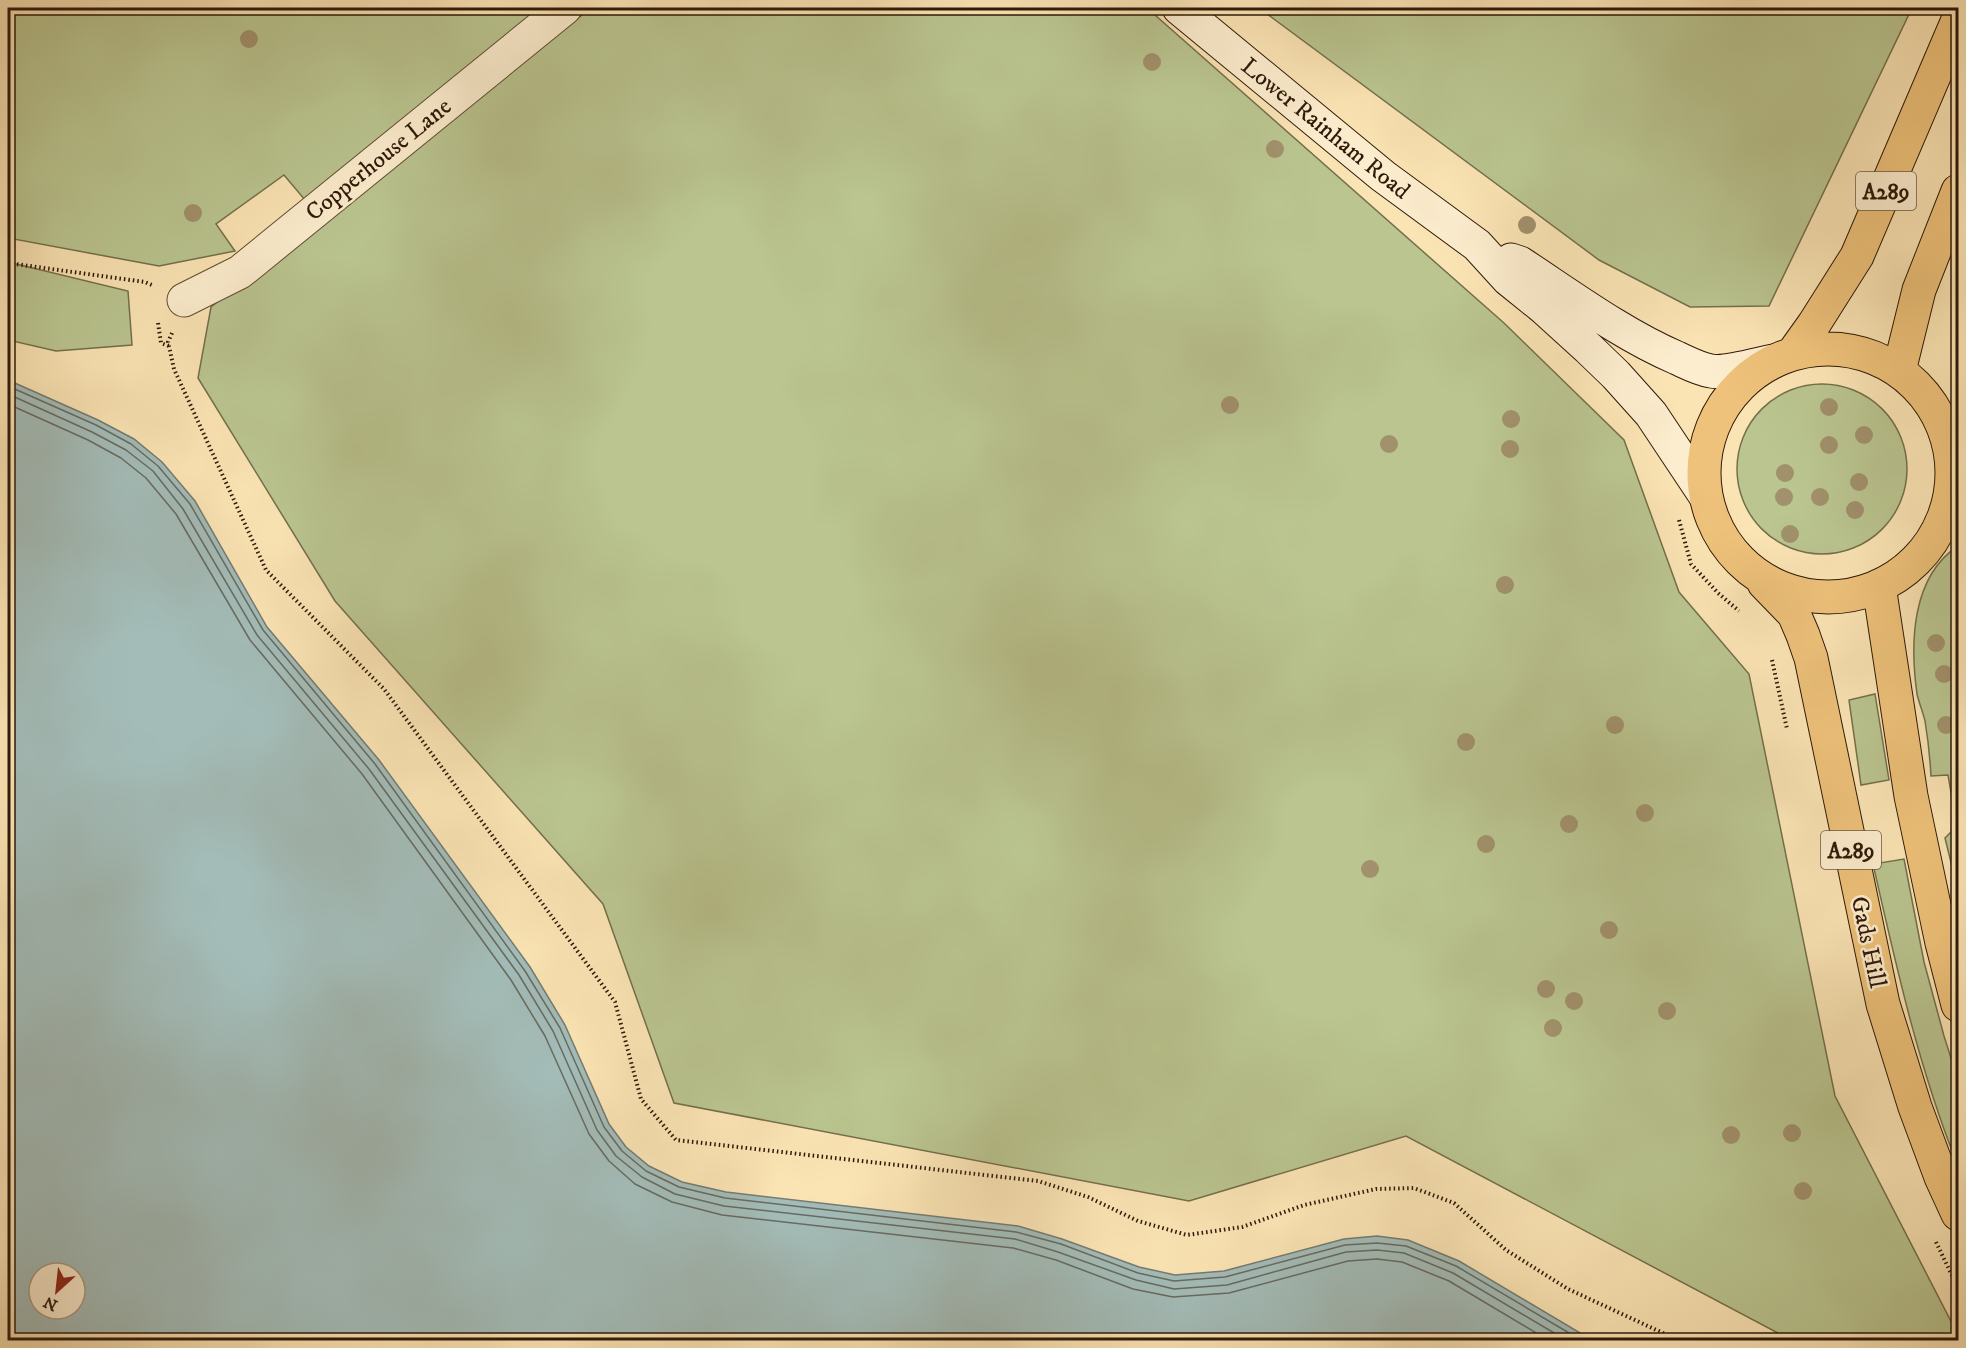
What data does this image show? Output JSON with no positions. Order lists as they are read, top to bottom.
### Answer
{
  "streets": {
    "main road": [
      "Lower Rainham Road",
      "Copperhouse Lane",
      "A289",
      "Gads Hill"
    ]
  },
  "crossings": [
    ["Lower Rainham Road", "A289"],
    ["Lower Rainham Road", "Gads Hill"],
    ["A289", "Gads Hill"]
  ],
  "north": "bottom left"
}
